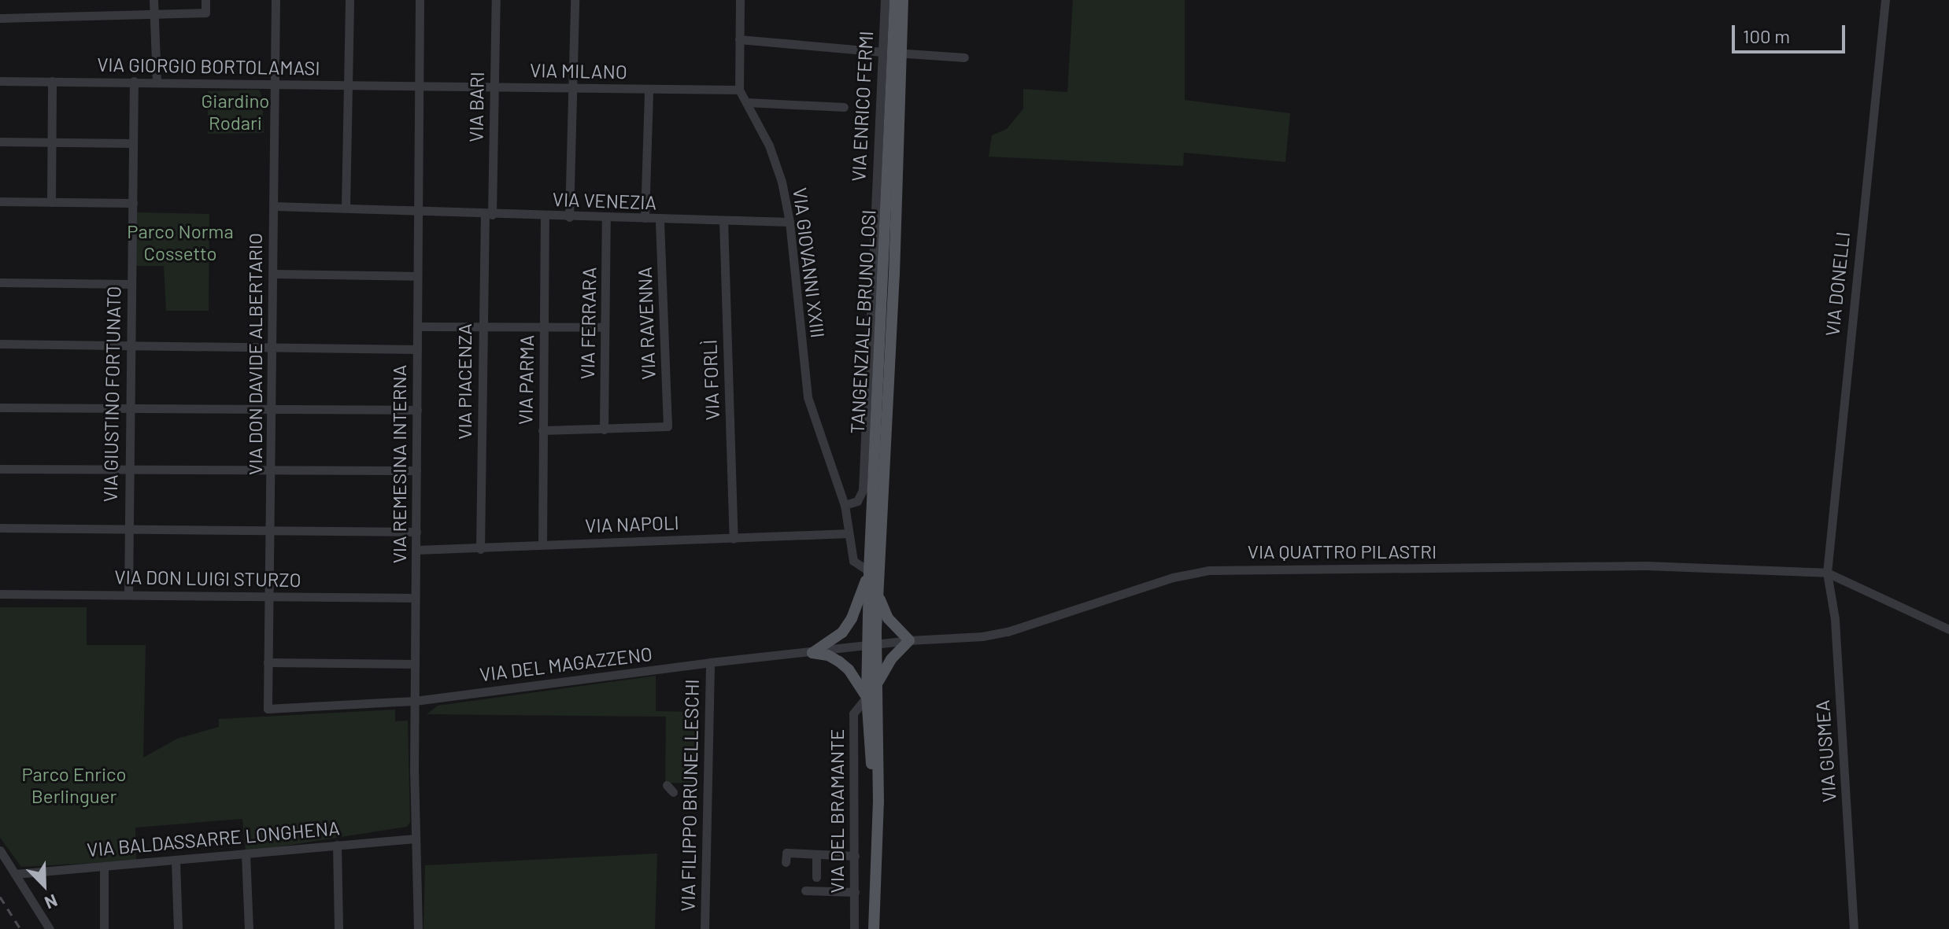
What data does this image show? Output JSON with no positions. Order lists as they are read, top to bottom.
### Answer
{
  "streets": {
    "main road": ["TANGENZIALE BRUNO LOSI"],
    "street": [
      "VIA GIORGIO BORTOLAMASI",
      "VIA MILANO",
      "VIA ENRICO FERMI",
      "VIA BARI",
      "VIA VENEZIA",
      "VIA GIOVANNI XXIII",
      "VIA DONELLI",
      "VIA FERRARA",
      "VIA RAVENNA",
      "VIA DON DAVIDE ALBERTARIO",
      "VIA PARMA",
      "VIA FORLÌ",
      "VIA PIACENZA",
      "VIA GIUSTINO FORTUNATO",
      "VIA REMESINA INTERNA",
      "VIA NAPOLI",
      "VIA QUATTRO PILASTRI",
      "VIA DON LUIGI STURZO",
      "VIA DEL MAGAZZENO",
      "VIA GUSMEA",
      "VIA FILIPPO BRUNELLESCHI",
      "VIA DEL BRAMANTE",
      "VIA BALDASSARRE LONGHENA"
    ]
  },
  "crossings": [
    ["VIA GIORGIO BORTOLAMASI", "VIA MILANO"],
    ["VIA GIORGIO BORTOLAMASI", "VIA DON DAVIDE ALBERTARIO"],
    ["VIA GIORGIO BORTOLAMASI", "VIA GIUSTINO FORTUNATO"],
    ["VIA GIORGIO BORTOLAMASI", "VIA REMESINA INTERNA"],
    ["VIA MILANO", "VIA BARI"],
    ["VIA MILANO", "VIA GIOVANNI XXIII"],
    ["VIA MILANO", "VIA REMESINA INTERNA"],
    ["VIA ENRICO FERMI", "VIA GIOVANNI XXIII"],
    ["VIA ENRICO FERMI", "TANGENZIALE BRUNO LOSI"],
    ["VIA BARI", "VIA VENEZIA"],
    ["VIA BARI", "VIA PIACENZA"],
    ["VIA VENEZIA", "VIA GIOVANNI XXIII"],
    ["VIA VENEZIA", "VIA FERRARA"],
    ["VIA VENEZIA", "VIA RAVENNA"],
    ["VIA VENEZIA", "VIA DON DAVIDE ALBERTARIO"],
    ["VIA VENEZIA", "VIA PARMA"],
    ["VIA VENEZIA", "VIA FORLÌ"],
    ["VIA VENEZIA", "VIA PIACENZA"],
    ["VIA VENEZIA", "VIA REMESINA INTERNA"],
    ["VIA GIOVANNI XXIII", "TANGENZIALE BRUNO LOSI"],
    ["VIA GIOVANNI XXIII", "VIA NAPOLI"],
    ["VIA DONELLI", "VIA QUATTRO PILASTRI"],
    ["VIA DONELLI", "VIA GUSMEA"],
    ["TANGENZIALE BRUNO LOSI", "VIA QUATTRO PILASTRI"],
    ["TANGENZIALE BRUNO LOSI", "VIA DEL MAGAZZENO"],
    ["VIA FERRARA", "VIA RAVENNA"],
    ["VIA DON DAVIDE ALBERTARIO", "VIA DON LUIGI STURZO"],
    ["VIA DON DAVIDE ALBERTARIO", "VIA DEL MAGAZZENO"],
    ["VIA PARMA", "VIA NAPOLI"],
    ["VIA FORLÌ", "VIA NAPOLI"],
    ["VIA PIACENZA", "VIA NAPOLI"],
    ["VIA GIUSTINO FORTUNATO", "VIA DON LUIGI STURZO"],
    ["VIA REMESINA INTERNA", "VIA NAPOLI"],
    ["VIA REMESINA INTERNA", "VIA DON LUIGI STURZO"],
    ["VIA REMESINA INTERNA", "VIA DEL MAGAZZENO"],
    ["VIA REMESINA INTERNA", "VIA BALDASSARRE LONGHENA"],
    ["VIA QUATTRO PILASTRI", "VIA DEL MAGAZZENO"],
    ["VIA QUATTRO PILASTRI", "VIA GUSMEA"],
    ["VIA DEL MAGAZZENO", "VIA FILIPPO BRUNELLESCHI"]
  ],
  "parks": ["Giardino Rodari", "Parco Norma Cossetto", "Parco Enrico Berlinguer"],
  "scale_bar": "100 m",
  "north": "bottom right"
}
